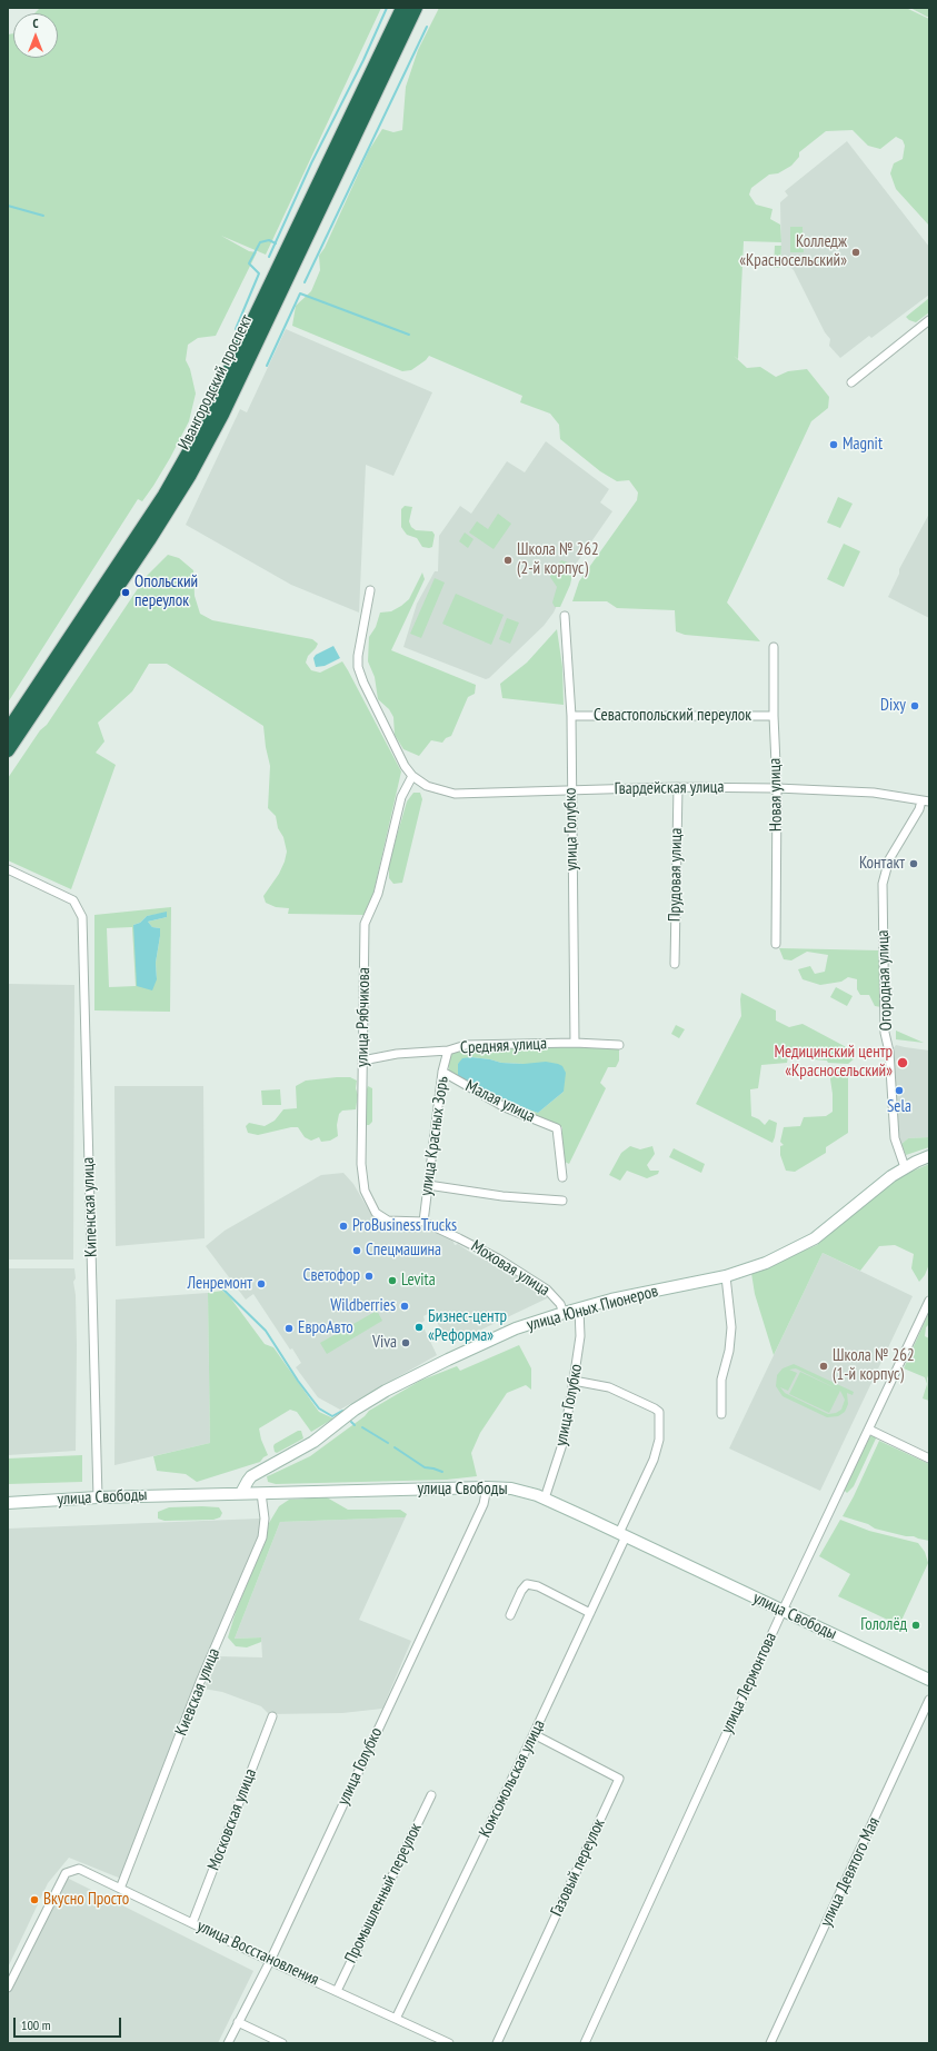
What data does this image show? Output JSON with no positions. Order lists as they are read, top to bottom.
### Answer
{
  "streets": {
    "highway": ["Ивангородский проспект"],
    "main road": ["улица Юных Пионеров", "улица Свободы"],
    "street": [
      "Севастопольский переулок",
      "Гвардейская улица",
      "Новая улица",
      "улица Голубко",
      "Прудовая улица",
      "Огородная улица",
      "улица Рябчикова",
      "Средняя улица",
      "Малая улица",
      "улица Красных Зорь",
      "Кипенская улица",
      "Моховая улица",
      "улица Лермонтова",
      "Киевская улица",
      "Комсомольская улица",
      "Московская улица",
      "Газовый переулок",
      "улица Девятого Мая",
      "Промышленный переулок",
      "улица Восстановления"
    ]
  },
  "crossings": [
    ["Севастопольский переулок", "Новая улица"],
    ["Севастопольский переулок", "улица Голубко"],
    ["Гвардейская улица", "Новая улица"],
    ["Гвардейская улица", "улица Голубко"],
    ["Гвардейская улица", "Прудовая улица"],
    ["Гвардейская улица", "Огородная улица"],
    ["Гвардейская улица", "улица Рябчикова"],
    ["улица Голубко", "Средняя улица"],
    ["улица Голубко", "улица Юных Пионеров"],
    ["улица Голубко", "улица Свободы"],
    ["улица Голубко", "Комсомольская улица"],
    ["улица Голубко", "улица Восстановления"],
    ["Огородная улица", "улица Юных Пионеров"],
    ["улица Рябчикова", "Средняя улица"],
    ["улица Рябчикова", "улица Красных Зорь"],
    ["улица Рябчикова", "Моховая улица"],
    ["Средняя улица", "улица Красных Зорь"],
    ["Малая улица", "улица Красных Зорь"],
    ["улица Красных Зорь", "Моховая улица"],
    ["Кипенская улица", "улица Свободы"],
    ["Моховая улица", "улица Юных Пионеров"],
    ["улица Юных Пионеров", "улица Свободы"],
    ["улица Свободы", "улица Лермонтова"],
    ["улица Свободы", "Киевская улица"],
    ["улица Свободы", "Комсомольская улица"],
    ["Киевская улица", "улица Восстановления"],
    ["Комсомольская улица", "Газовый переулок"],
    ["Комсомольская улица", "улица Восстановления"],
    ["Московская улица", "улица Восстановления"],
    ["Промышленный переулок", "улица Восстановления"]
  ],
  "places": [
    "Колледж «Красносельский»",
    "Magnit",
    "Школа № 262 (2-й корпус)",
    "Опольский переулок",
    "Dixy",
    "Контакт",
    "Медицинский центр «Красносельский»",
    "Sela",
    "ProBusinessTrucks",
    "Спецмашина",
    "Светофор",
    "Levita",
    "Ленремонт",
    "Wildberries",
    "Бизнес-центр «Реформа»",
    "ЕвроАвто",
    "Viva",
    "Школа № 262 (1-й корпус)",
    "Гололёд",
    "Вкусно Просто"
  ],
  "scale_bar": "100 m",
  "north": "top"
}
